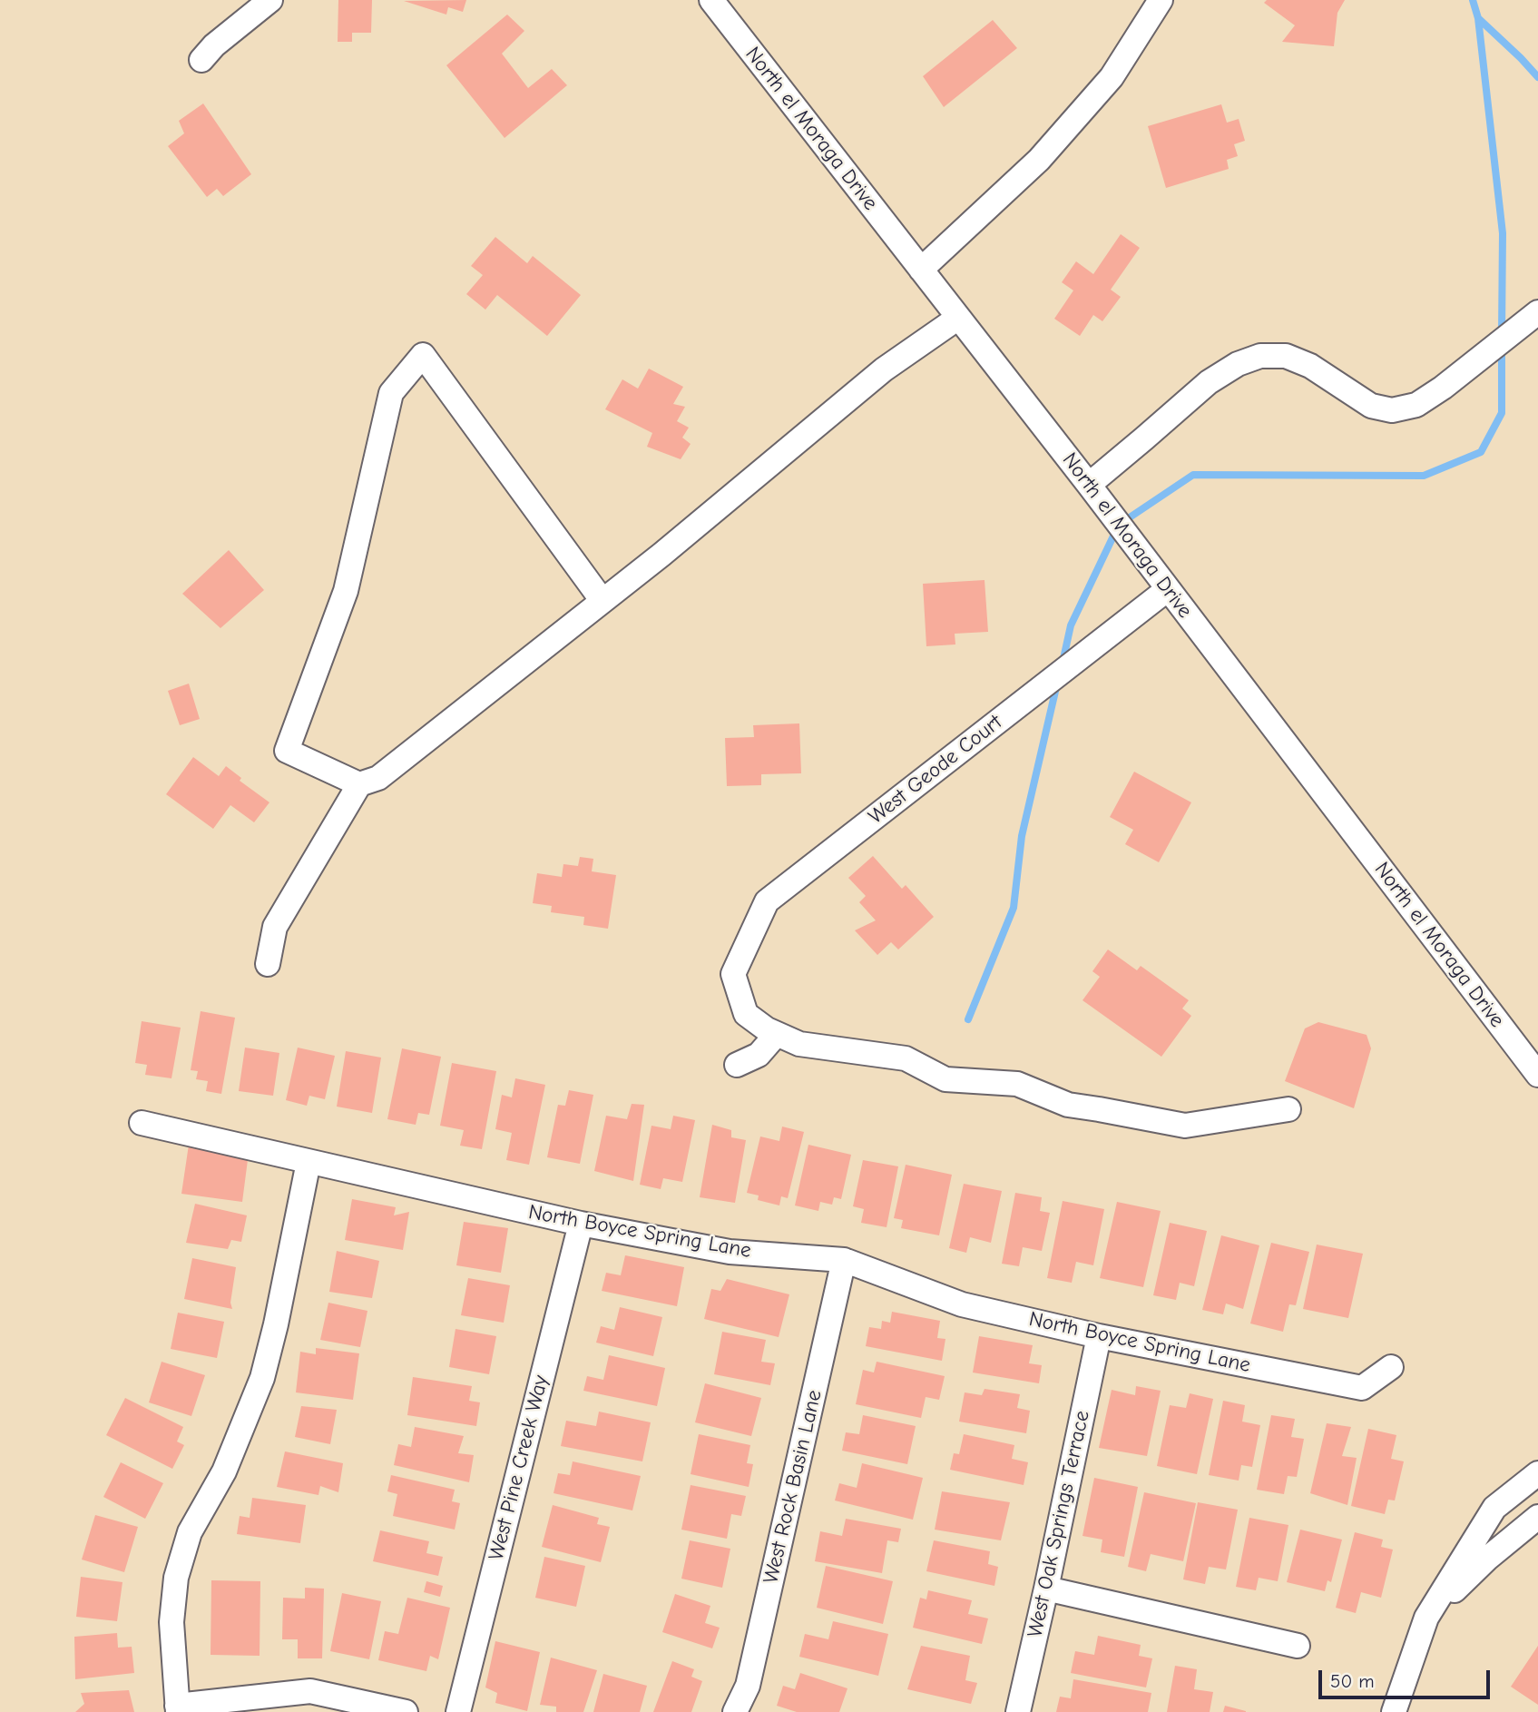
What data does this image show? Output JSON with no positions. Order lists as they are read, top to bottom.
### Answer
{
  "streets": {
    "street": [
      "North el Moraga Drive",
      "West Geode Court",
      "North Boyce Spring Lane",
      "West Pine Creek Way",
      "West Rock Basin Lane",
      "West Oak Springs Terrace"
    ]
  },
  "crossings": [
    ["North el Moraga Drive", "West Geode Court"],
    ["North Boyce Spring Lane", "West Pine Creek Way"],
    ["North Boyce Spring Lane", "West Rock Basin Lane"],
    ["North Boyce Spring Lane", "West Oak Springs Terrace"]
  ],
  "scale_bar": "50 m"
}
